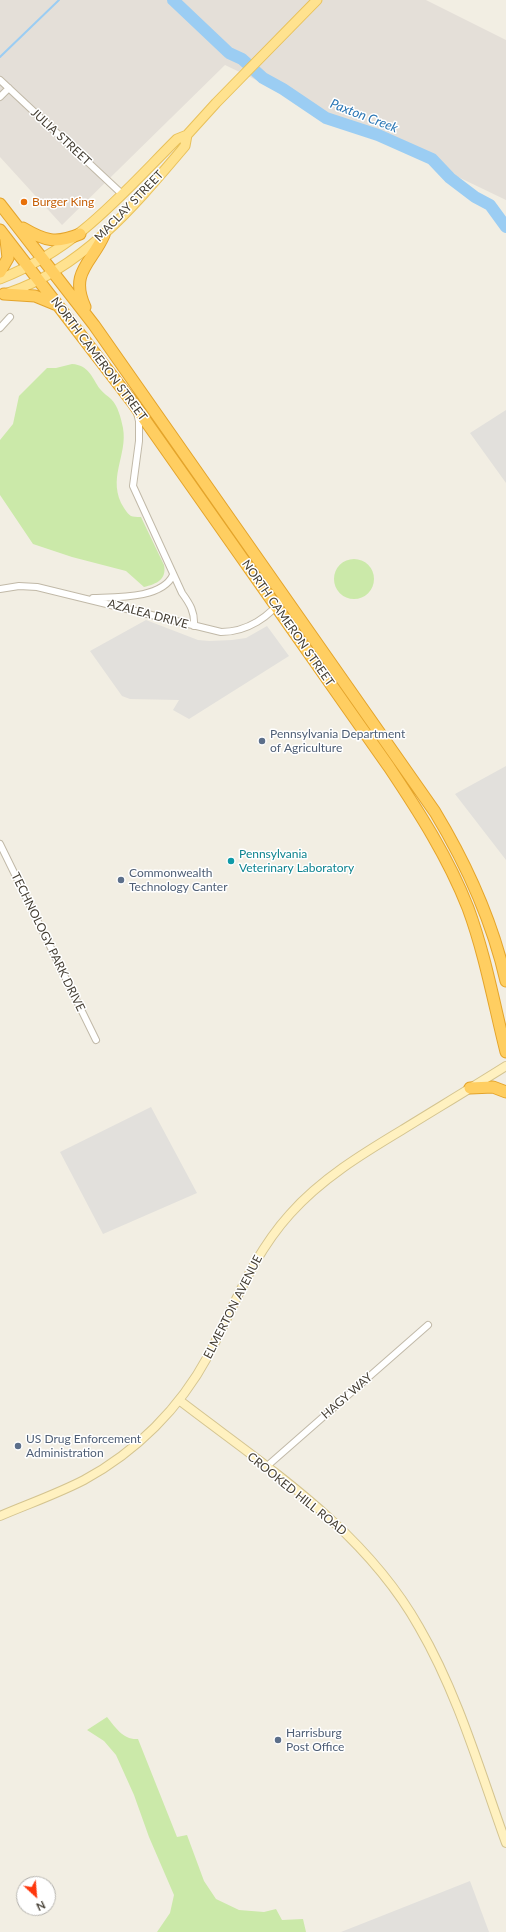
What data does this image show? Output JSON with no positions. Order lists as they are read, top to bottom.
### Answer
{
  "streets": {
    "highway": ["NORTH CAMERON STREET"],
    "main road": ["MACLAY STREET", "ELMERTON AVENUE", "CROOKED HILL ROAD"],
    "street": [
      "JULIA STREET",
      "AZALEA DRIVE",
      "TECHNOLOGY PARK DRIVE",
      "HAGY WAY"
    ]
  },
  "crossings": [
    ["JULIA STREET", "MACLAY STREET"],
    ["MACLAY STREET", "NORTH CAMERON STREET"],
    ["NORTH CAMERON STREET", "AZALEA DRIVE"],
    ["ELMERTON AVENUE", "CROOKED HILL ROAD"],
    ["HAGY WAY", "CROOKED HILL ROAD"]
  ],
  "water": ["Paxton Creek"],
  "places": [
    "Burger King",
    "Pennsylvania Department of Agriculture",
    "Pennsylvania Veterinary Laboratory",
    "Commonwealth Technology Canter",
    "US Drug Enforcement Administration",
    "Harrisburg Post Office"
  ],
  "north": "bottom right"
}
